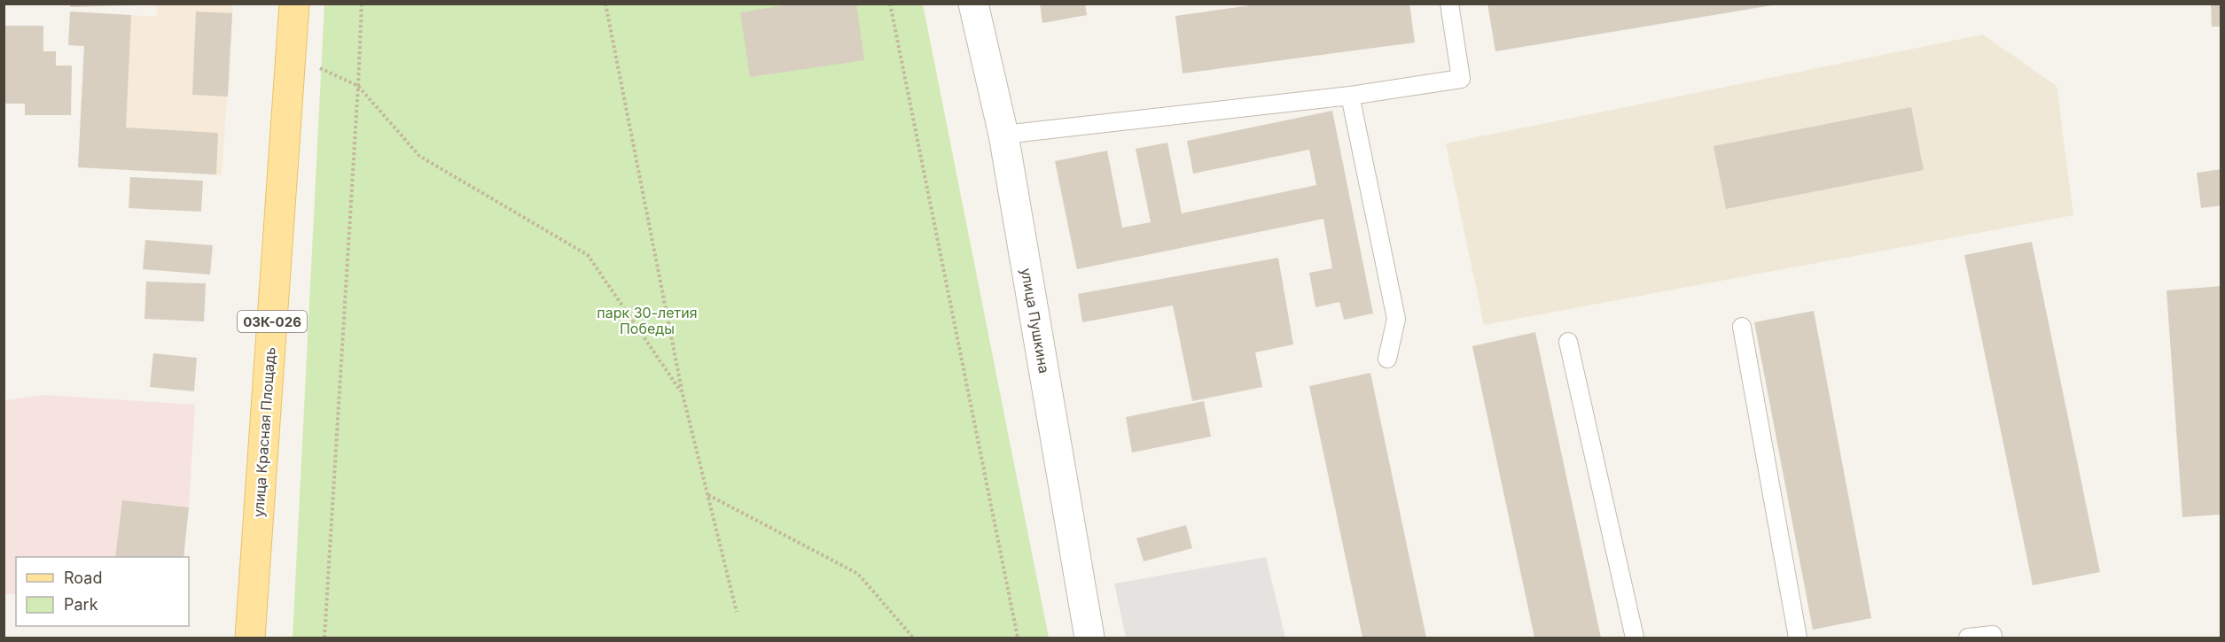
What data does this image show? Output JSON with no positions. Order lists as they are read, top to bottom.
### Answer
{
  "streets": {
    "main road": ["03К-026", "улица Красная Площадь"],
    "street": ["улица Пушкина"]
  },
  "parks": ["парк 30-летия Победы"],
  "legend": ["Road", "Park"]
}
